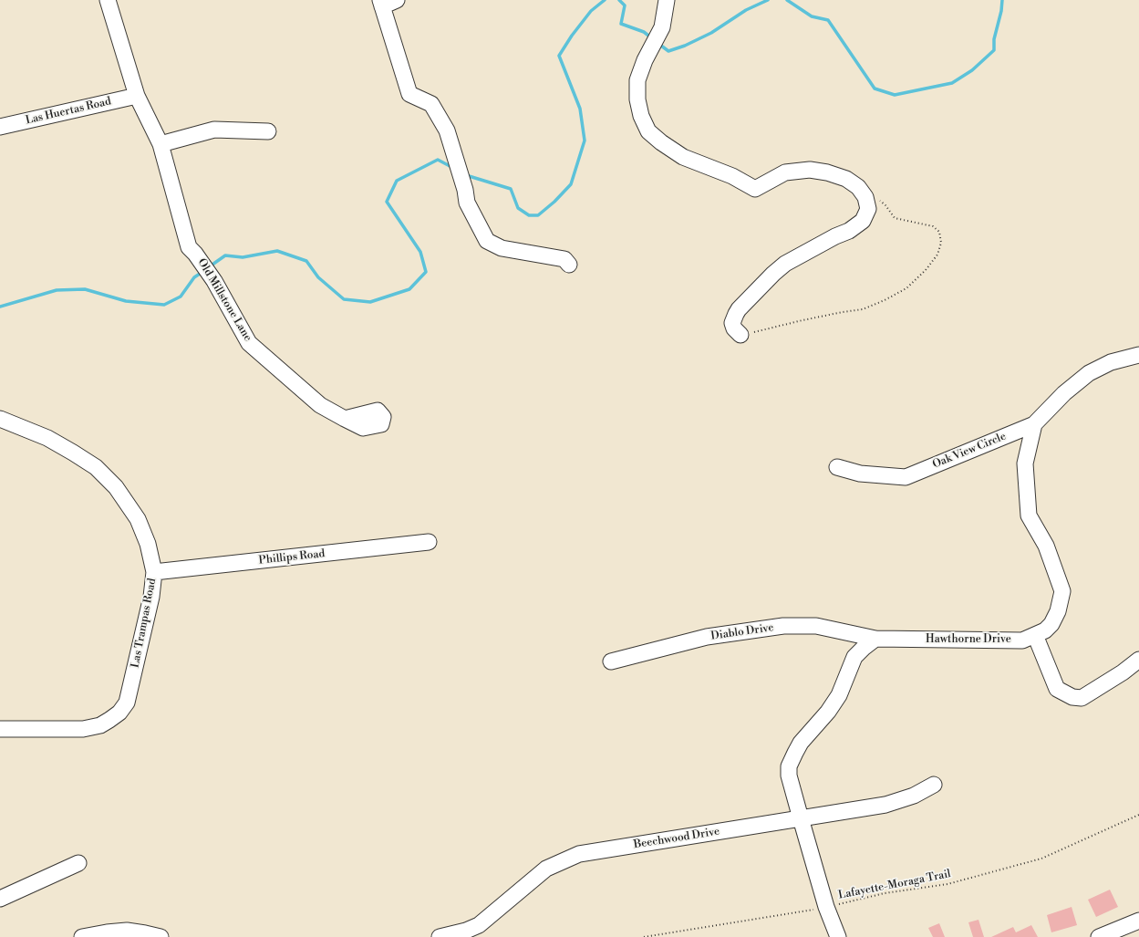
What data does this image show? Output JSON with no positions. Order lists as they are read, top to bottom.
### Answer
{
  "streets": {
    "street": [
      "Las Huertas Road",
      "Old Millstone Lane",
      "Oak View Circle",
      "Phillips Road",
      "Las Trampas Road",
      "Diablo Drive",
      "Hawthorne Drive",
      "Beechwood Drive"
    ],
    "path": ["Lafayette-Moraga Trail"]
  },
  "crossings": [
    ["Oak View Circle", "Hawthorne Drive"],
    ["Phillips Road", "Las Trampas Road"],
    ["Diablo Drive", "Hawthorne Drive"]
  ]
}
